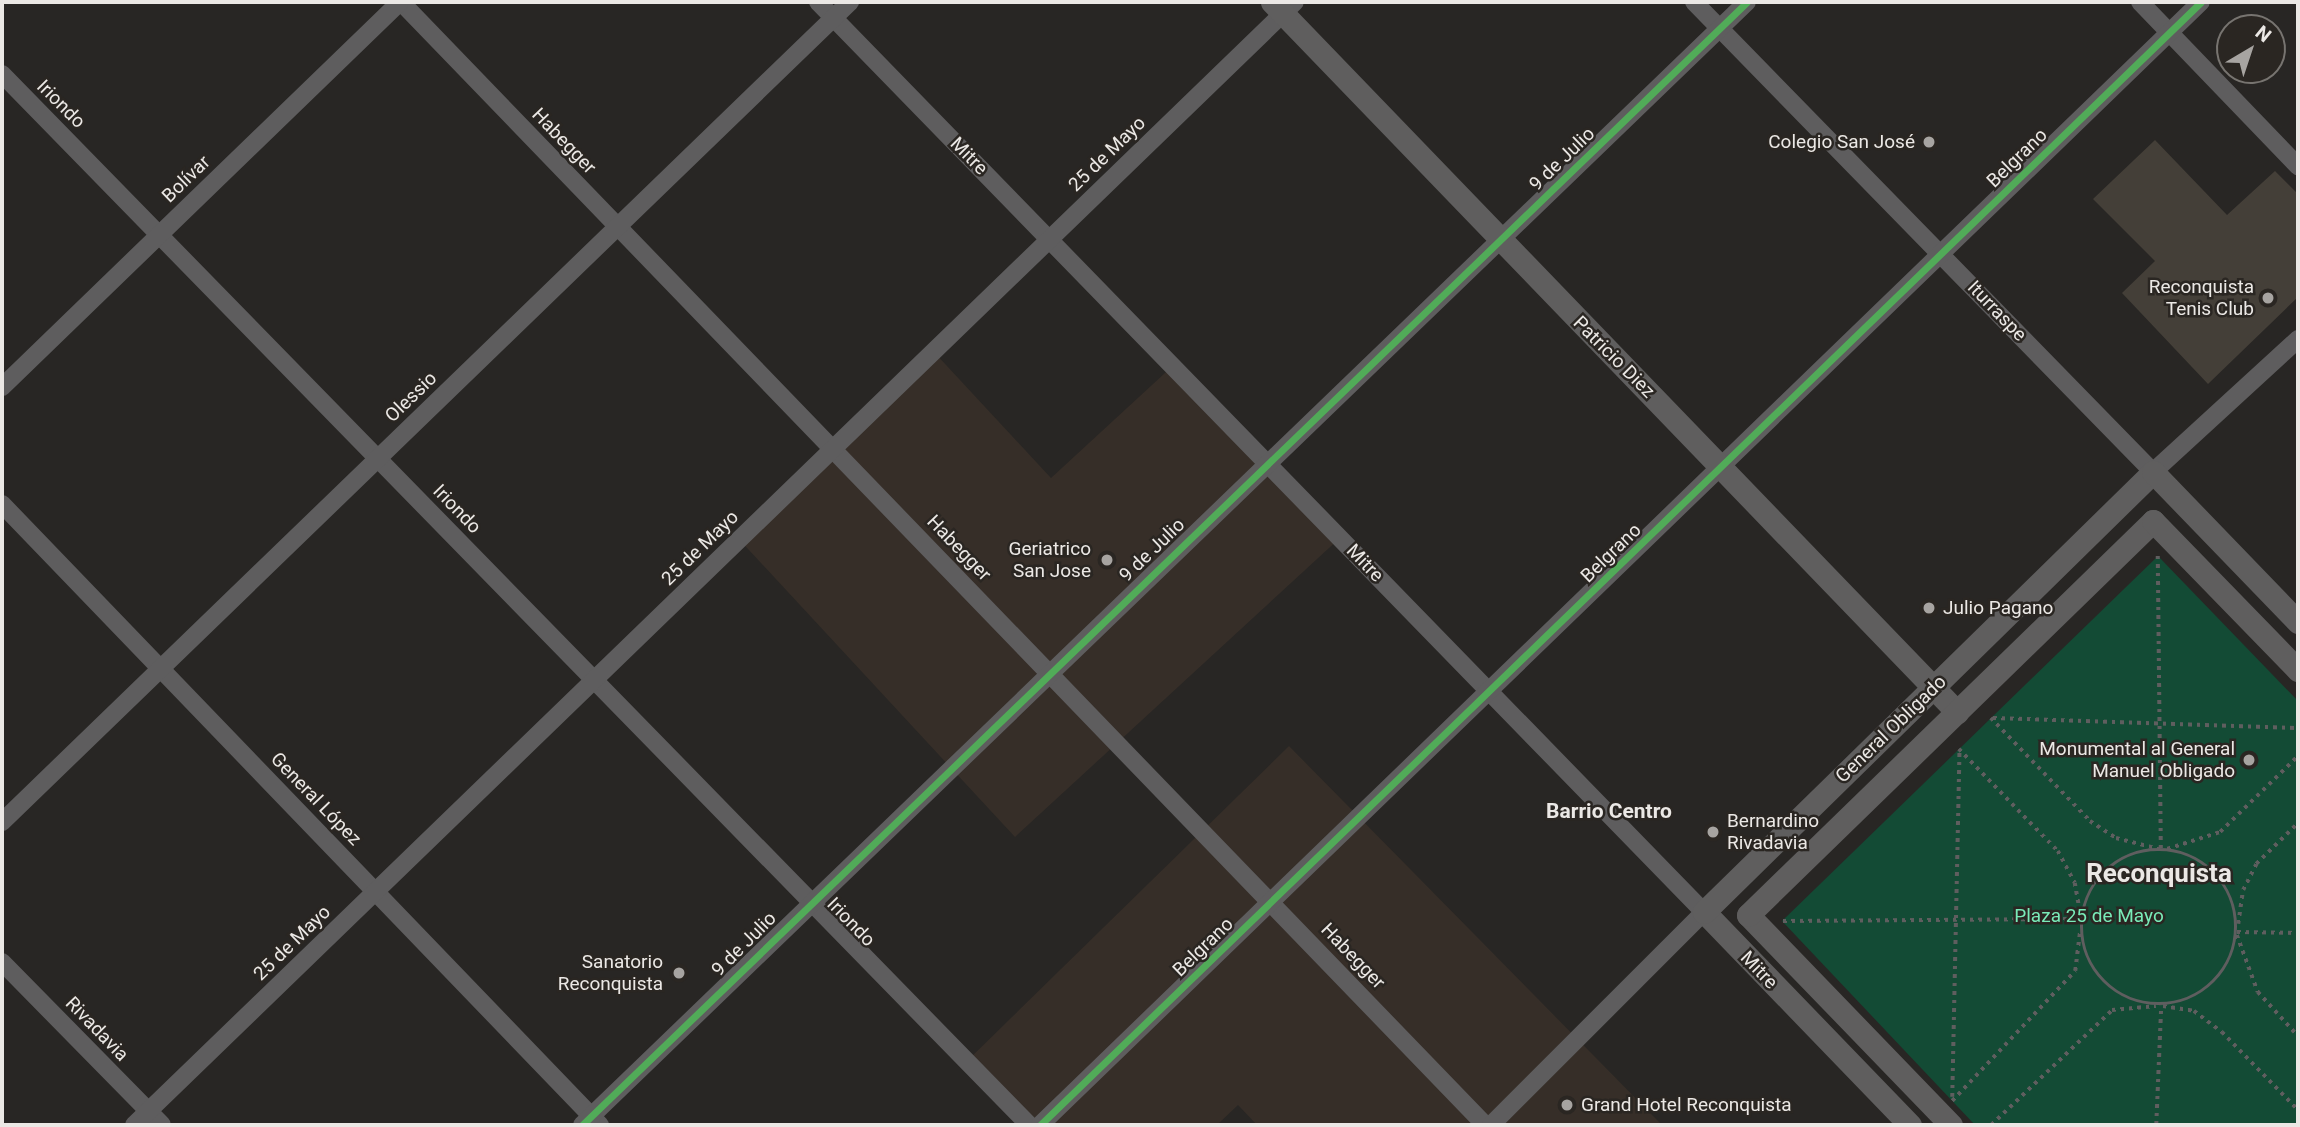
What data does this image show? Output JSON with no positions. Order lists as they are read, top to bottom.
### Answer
{
  "streets": {
    "main road": [
      "Mitre",
      "Iturraspe",
      "Patricio Diez",
      "General Obligado"
    ],
    "street": [
      "Iriondo",
      "Habegger",
      "25 de Mayo",
      "Belgrano",
      "9 de Julio",
      "Bolívar",
      "Olessio",
      "General López",
      "Rivadavia"
    ]
  },
  "crossings": [
    ["Iriondo", "25 de Mayo"],
    ["Iriondo", "9 de Julio"],
    ["Iriondo", "Bolívar"],
    ["Iriondo", "Olessio"],
    ["Habegger", "25 de Mayo"],
    ["Habegger", "Belgrano"],
    ["Habegger", "9 de Julio"],
    ["Habegger", "Bolívar"],
    ["Habegger", "Olessio"],
    ["25 de Mayo", "Mitre"],
    ["25 de Mayo", "Patricio Diez"],
    ["25 de Mayo", "General López"],
    ["25 de Mayo", "Rivadavia"],
    ["Mitre", "Belgrano"],
    ["Mitre", "9 de Julio"],
    ["Mitre", "Patricio Diez"],
    ["Mitre", "Olessio"],
    ["Mitre", "General Obligado"],
    ["Belgrano", "Iturraspe"],
    ["Belgrano", "Patricio Diez"],
    ["9 de Julio", "Iturraspe"],
    ["9 de Julio", "Patricio Diez"],
    ["9 de Julio", "General López"],
    ["Iturraspe", "General Obligado"],
    ["Patricio Diez", "General Obligado"],
    ["Olessio", "General López"]
  ],
  "districts": ["Barrio Centro", "Reconquista"],
  "parks": ["Plaza 25 de Mayo"],
  "places": [
    "Colegio San José",
    "Reconquista Tenis Club",
    "Geriatrico San Jose",
    "Julio Pagano",
    "Monumental al General Manuel Obligado",
    "Bernardino Rivadavia",
    "Sanatorio Reconquista",
    "Grand Hotel Reconquista"
  ],
  "north": "top right"
}
